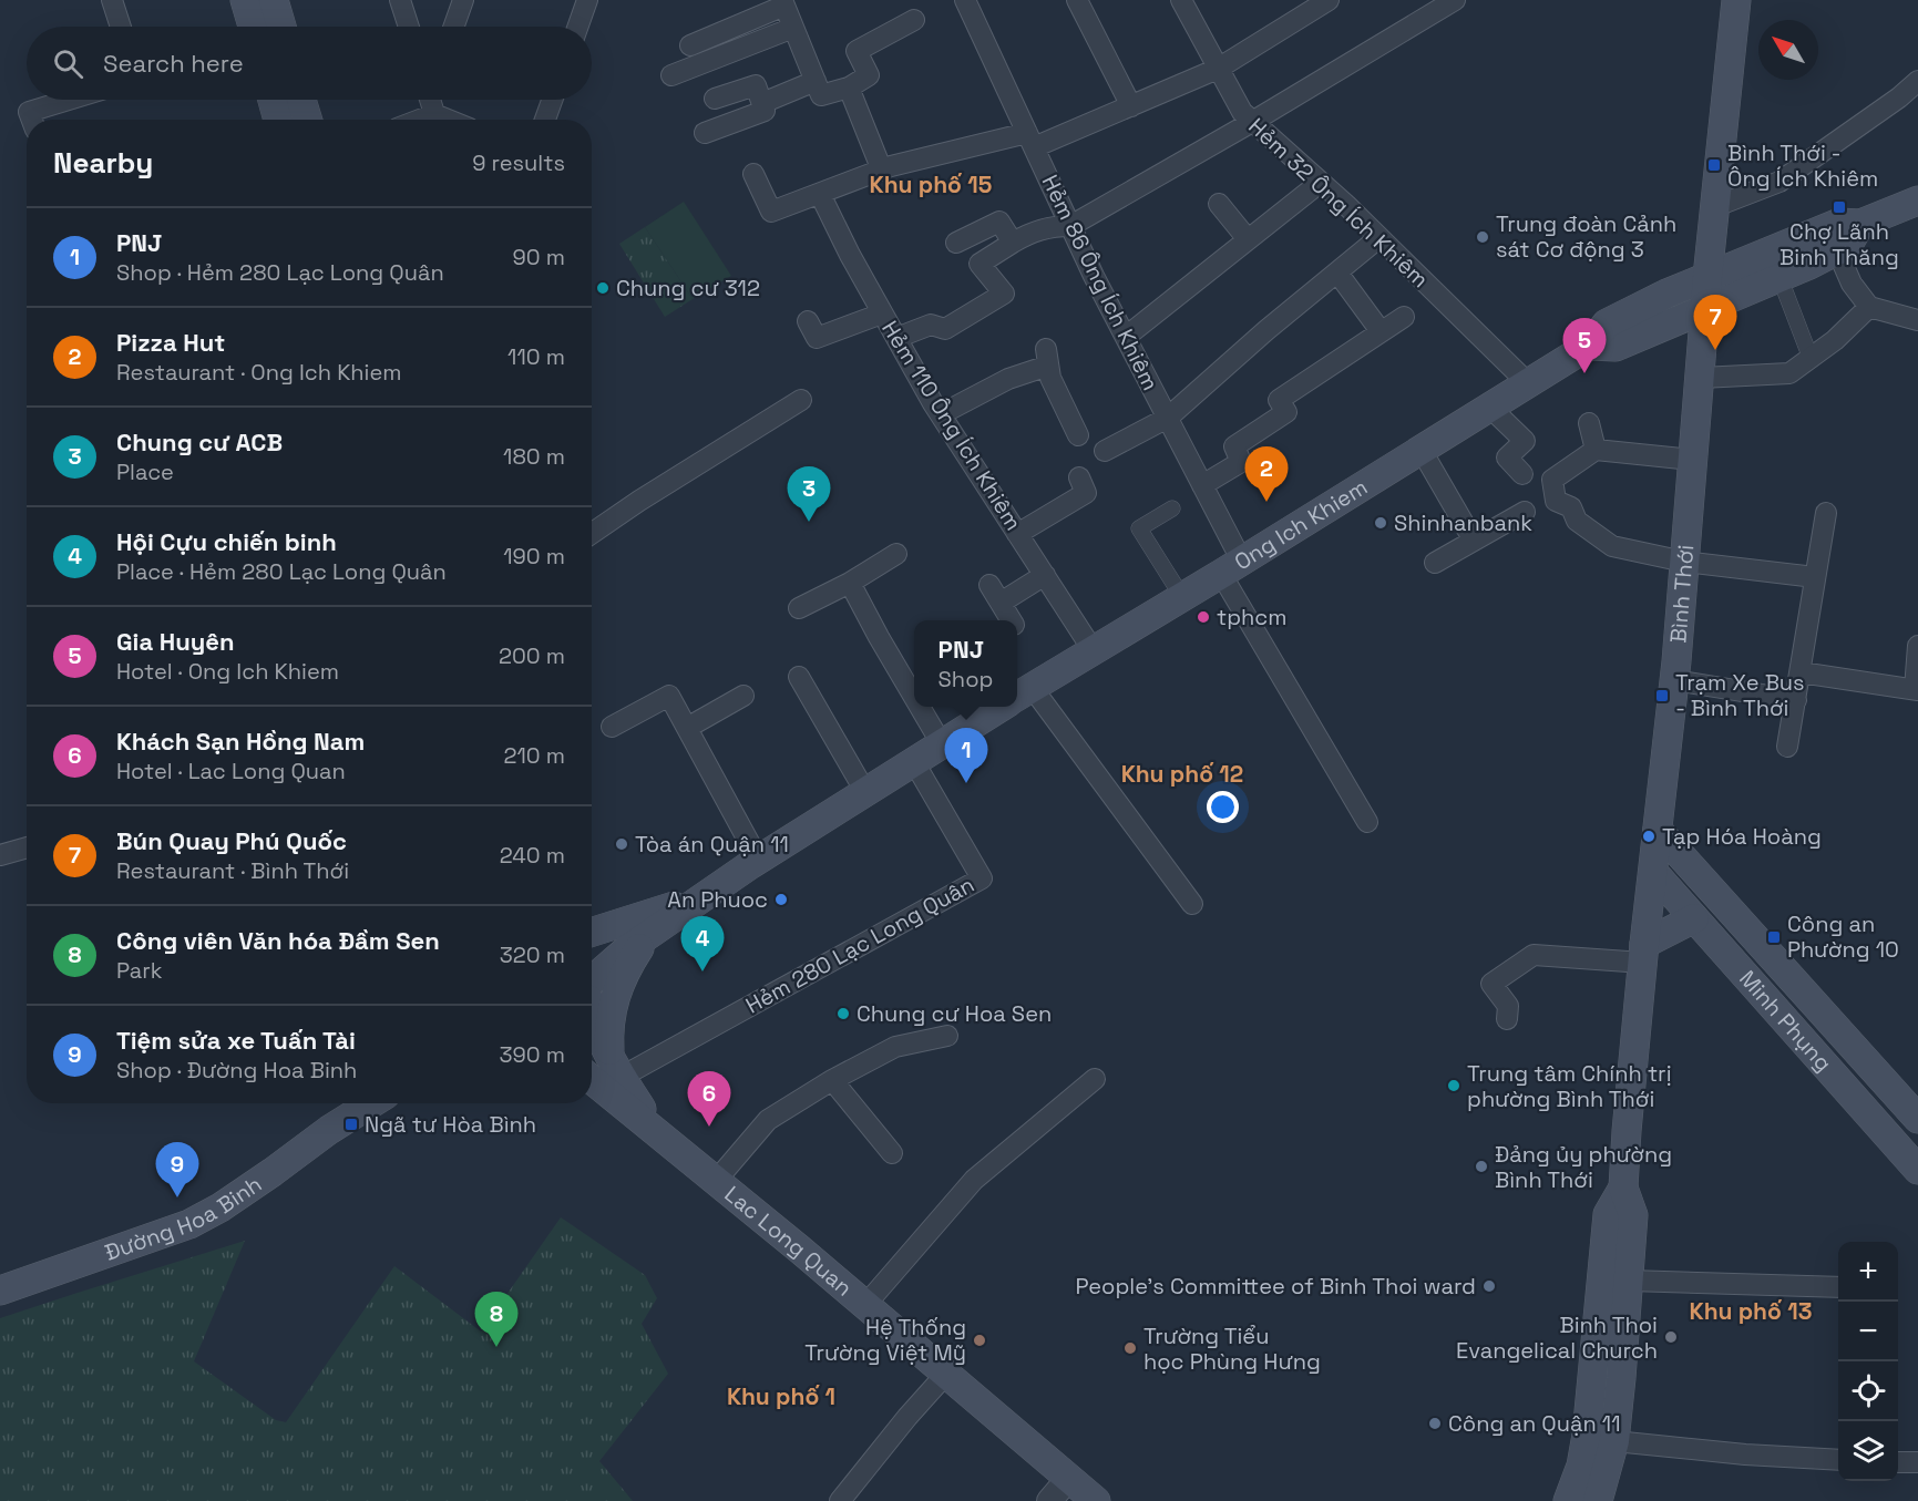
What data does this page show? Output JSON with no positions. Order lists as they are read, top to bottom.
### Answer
{
  "streets": {
    "main road": [
      "Ong Ich Khiem",
      "Bình Thới",
      "Minh Phụng",
      "Đường Hoa Binh",
      "Lac Long Quan"
    ],
    "street": [
      "Hẻm 32 Ông Ích Khiêm",
      "Hẻm 86 Ông Ích Khiêm",
      "Hẻm 110 Ông Ích Khiêm",
      "Hẻm 280 Lạc Long Quân"
    ]
  },
  "crossings": [
    ["Hẻm 32 Ông Ích Khiêm", "Ong Ich Khiem"],
    ["Hẻm 86 Ông Ích Khiêm", "Ong Ich Khiem"],
    ["Hẻm 110 Ông Ích Khiêm", "Ong Ich Khiem"],
    ["Ong Ich Khiem", "Bình Thới"],
    ["Ong Ich Khiem", "Hẻm 280 Lạc Long Quân"],
    ["Bình Thới", "Minh Phụng"],
    ["Hẻm 280 Lạc Long Quân", "Lac Long Quan"]
  ],
  "districts": [
    "Khu phố 15",
    "Khu phố 12",
    "Khu phố 13",
    "Khu phố 1"
  ],
  "places": {
    "transit": [
      "Bình Thới - Ông Ích Khiêm",
      "Chợ Lãnh Binh Thăng",
      "Trạm Xe Bus - Bình Thới",
      "Công an Phường 10",
      "Ngã tư Hòa Bình"
    ],
    "other": [
      "Trung đoàn Cảnh sát Cơ động 3",
      "Chung cư 312",
      "Shinhanbank",
      "tphcm",
      "Tạp Hóa Hoàng",
      "Tòa án Quận 11",
      "An Phuoc",
      "Chung cư Hoa Sen",
      "Trung tâm Chính trị phường Bình Thới",
      "Đảng ủy phường Bình Thới",
      "People's Committee of Binh Thoi ward",
      "Binh Thoi Evangelical Church",
      "Hệ Thống Trường Việt Mỹ",
      "Trường Tiểu học Phùng Hưng",
      "Công an Quận 11"
    ]
  },
  "north": "top left",
  "page": {
    "search": "Search here",
    "heading": ["Nearby", "9 results"],
    "list": [
      {
        "mark": "1",
        "name": "PNJ",
        "note": "Shop · Hẻm 280 Lạc Long Quân",
        "value": "90 m"
      },
      {
        "mark": "2",
        "name": "Pizza Hut",
        "note": "Restaurant · Ong Ich Khiem",
        "value": "110 m"
      },
      {
        "mark": "3",
        "name": "Chung cư ACB",
        "note": "Place",
        "value": "180 m"
      },
      {
        "mark": "4",
        "name": "Hội Cựu chiến binh",
        "note": "Place · Hẻm 280 Lạc Long Quân",
        "value": "190 m"
      },
      {
        "mark": "5",
        "name": "Gia Huyên",
        "note": "Hotel · Ong Ich Khiem",
        "value": "200 m"
      },
      {
        "mark": "6",
        "name": "Khách Sạn Hồng Nam",
        "note": "Hotel · Lac Long Quan",
        "value": "210 m"
      },
      {
        "mark": "7",
        "name": "Bún Quay Phú Quốc",
        "note": "Restaurant · Bình Thới",
        "value": "240 m"
      },
      {
        "mark": "8",
        "name": "Công viên Văn hóa Đầm Sen",
        "note": "Park",
        "value": "320 m"
      },
      {
        "mark": "9",
        "name": "Tiệm sửa xe Tuấn Tài",
        "note": "Shop · Đường Hoa Binh",
        "value": "390 m"
      }
    ],
    "pins": [
      "7",
      "5",
      "2",
      "3",
      "1",
      "4",
      "6",
      "9",
      "8"
    ],
    "popup": ["PNJ", "Shop"],
    "map_buttons": ["+", "−"]
  }
}
